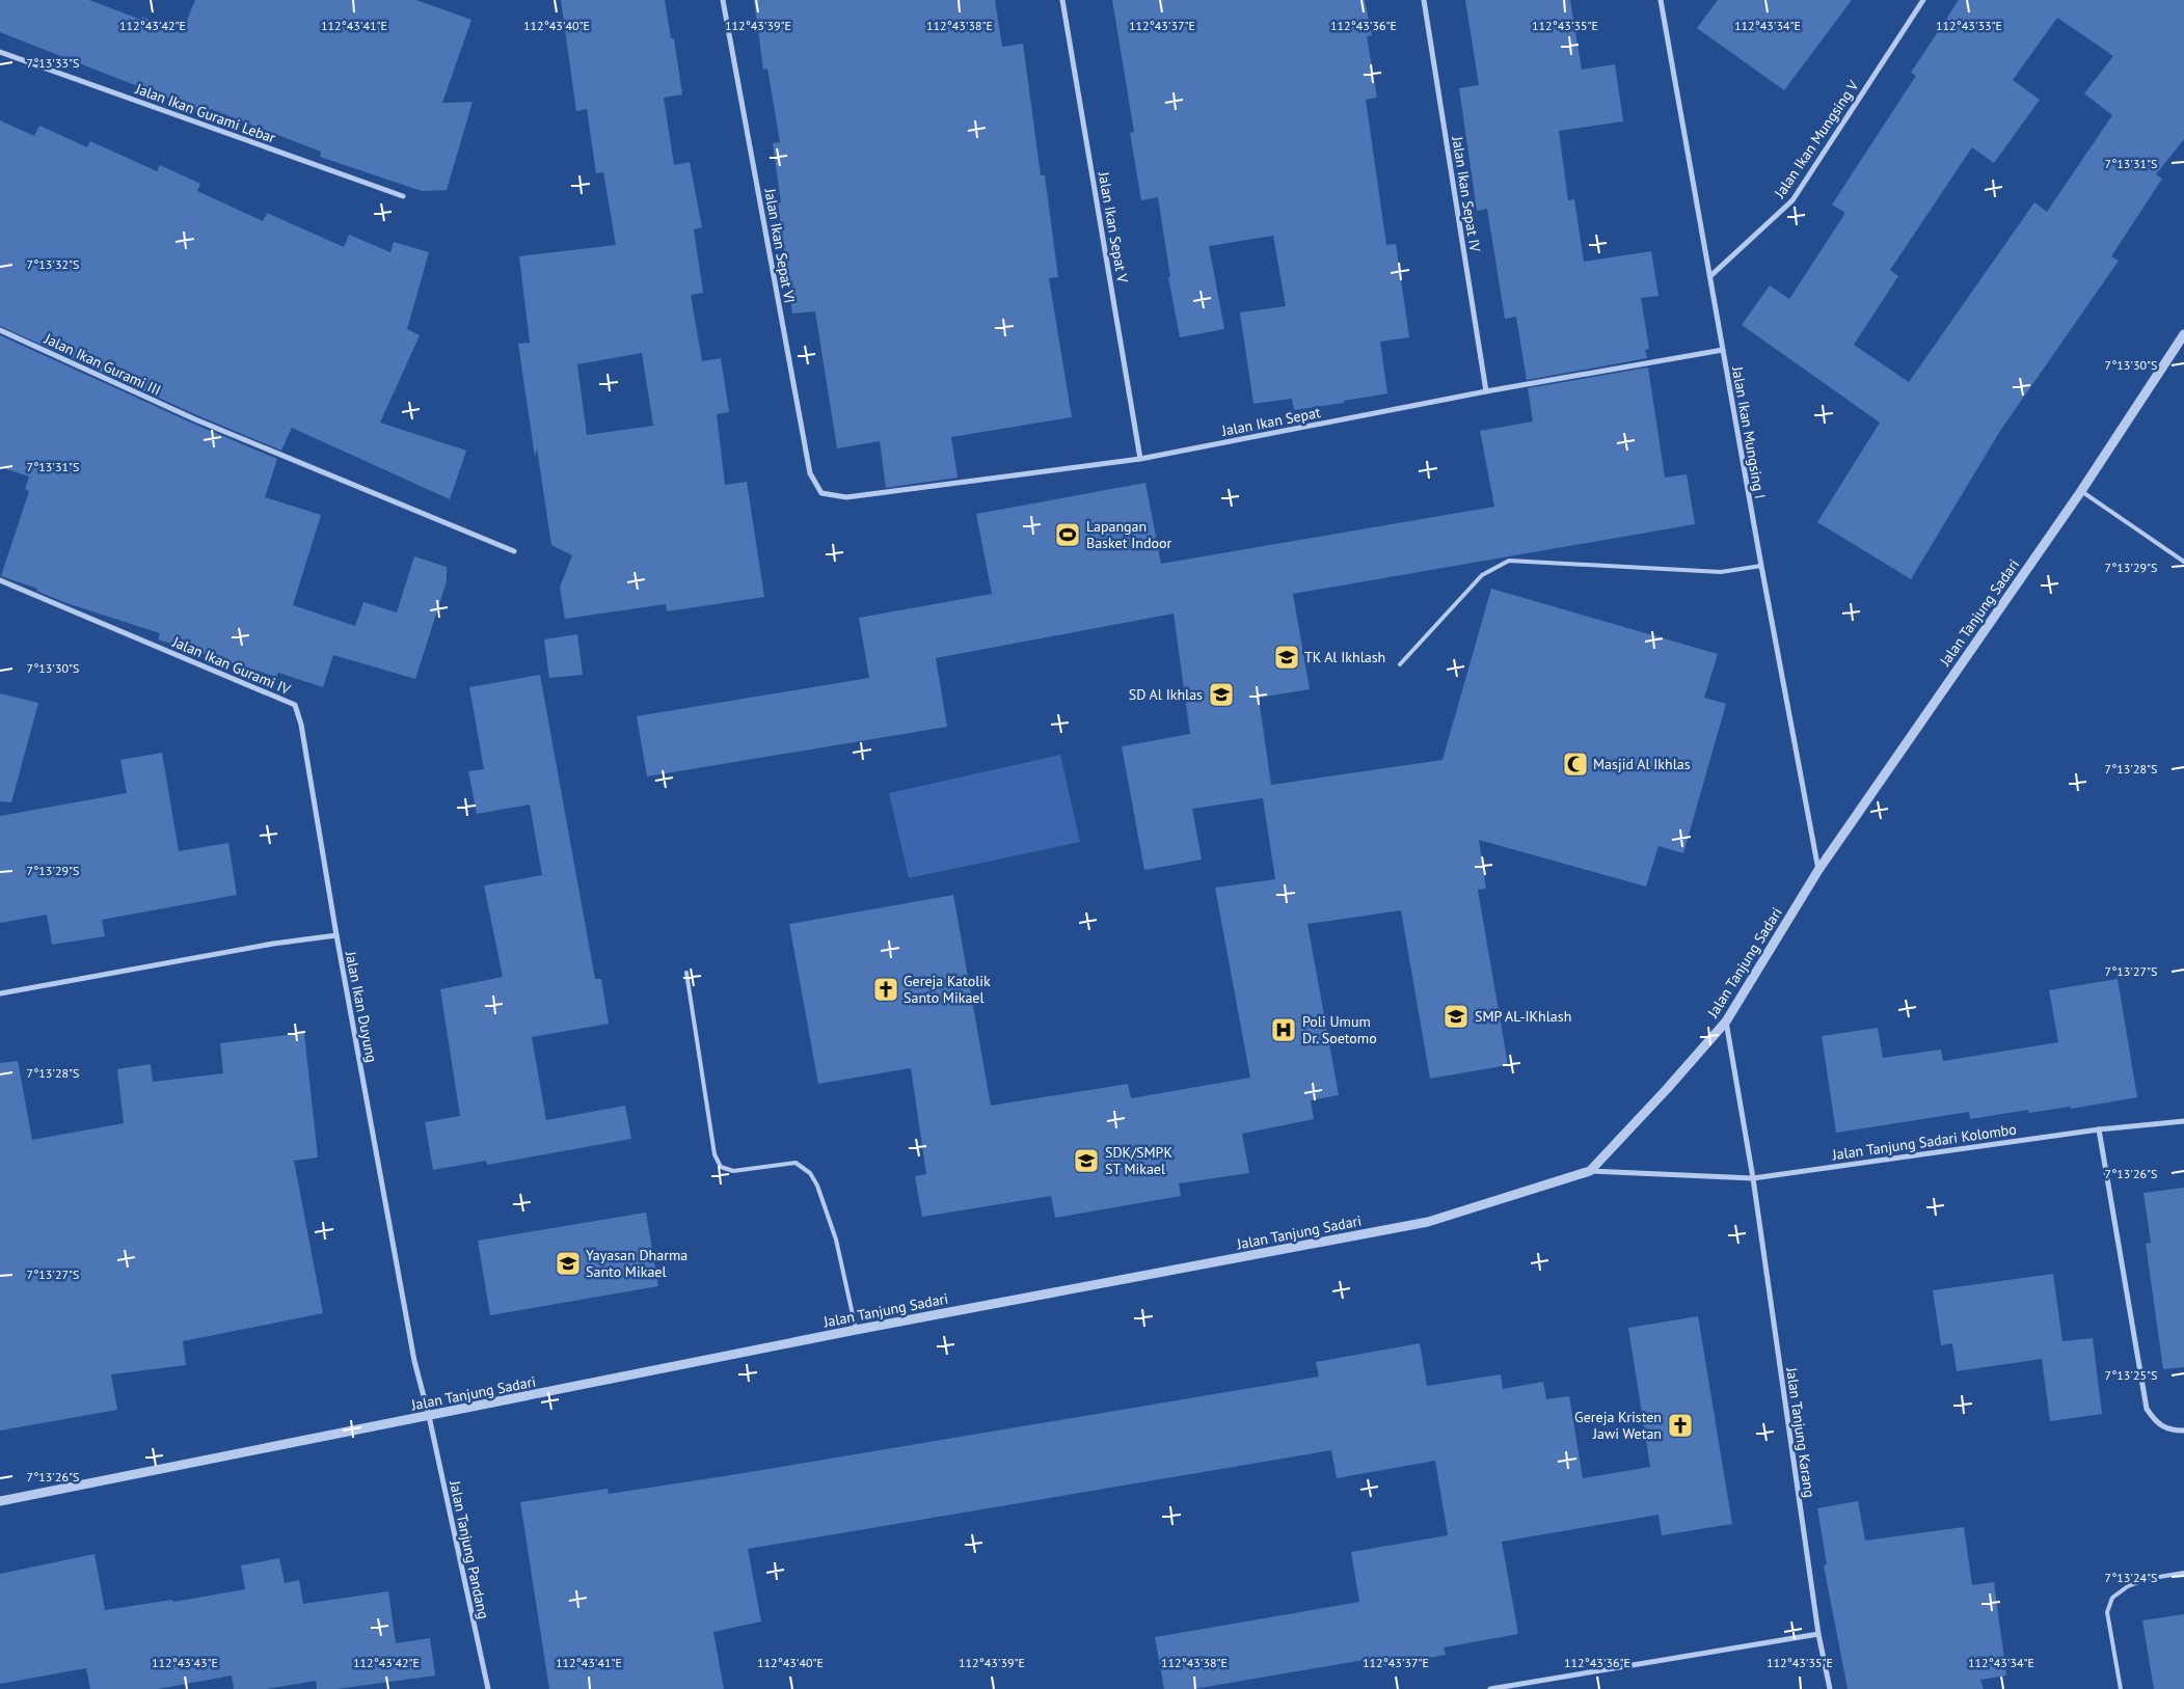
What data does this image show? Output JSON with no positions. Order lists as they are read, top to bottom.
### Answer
{
  "streets": {
    "street": [
      "Jalan Ikan Gurami Lebar",
      "Jalan Ikan Mungsing V",
      "Jalan Ikan Sepat IV",
      "Jalan Ikan Sepat V",
      "Jalan Ikan Sepat VI",
      "Jalan Ikan Gurami III",
      "Jalan Ikan Sepat",
      "Jalan Ikan Mungsing I",
      "Jalan Tanjung Sadari",
      "Jalan Ikan Gurami IV",
      "Jalan Ikan Duyung",
      "Jalan Tanjung Sadari Kolombo",
      "Jalan Tanjung Karang",
      "Jalan Tanjung Pandang"
    ]
  },
  "crossings": [
    ["Jalan Ikan Mungsing V", "Jalan Ikan Mungsing I"],
    ["Jalan Ikan Sepat IV", "Jalan Ikan Sepat"],
    ["Jalan Ikan Sepat V", "Jalan Ikan Sepat"],
    ["Jalan Ikan Sepat VI", "Jalan Ikan Sepat"],
    ["Jalan Ikan Sepat", "Jalan Ikan Mungsing I"],
    ["Jalan Ikan Mungsing I", "Jalan Tanjung Sadari"],
    ["Jalan Tanjung Sadari", "Jalan Ikan Duyung"],
    ["Jalan Tanjung Sadari", "Jalan Tanjung Karang"],
    ["Jalan Tanjung Sadari", "Jalan Tanjung Pandang"],
    ["Jalan Ikan Gurami IV", "Jalan Ikan Duyung"],
    ["Jalan Ikan Duyung", "Jalan Tanjung Pandang"],
    ["Jalan Tanjung Sadari Kolombo", "Jalan Tanjung Karang"]
  ],
  "places": {
    "sports": ["Lapangan Basket Indoor"],
    "school or university": [
      "TK Al Ikhlash",
      "SD Al Ikhlas",
      "SMP AL-IKhlash",
      "SDK/SMPK ST Mikael",
      "Yayasan Dharma Santo Mikael"
    ],
    "mosque": ["Masjid Al Ikhlas"],
    "church": ["Gereja Katolik Santo Mikael", "Gereja Kristen Jawi Wetan"],
    "hospital": ["Poli Umum Dr. Soetomo"]
  },
  "coordinates": [
    "112°43'42\"E",
    "112°43'41\"E",
    "112°43'40\"E",
    "112°43'39\"E",
    "112°43'38\"E",
    "112°43'37\"E",
    "112°43'36\"E",
    "112°43'35\"E",
    "112°43'34\"E",
    "112°43'33\"E",
    "7°13'33\"S",
    "7°13'31\"S",
    "7°13'32\"S",
    "7°13'30\"S",
    "7°13'29\"S",
    "7°13'28\"S",
    "7°13'27\"S",
    "7°13'26\"S",
    "7°13'25\"S",
    "7°13'24\"S",
    "112°43'43\"E"
  ]
}
